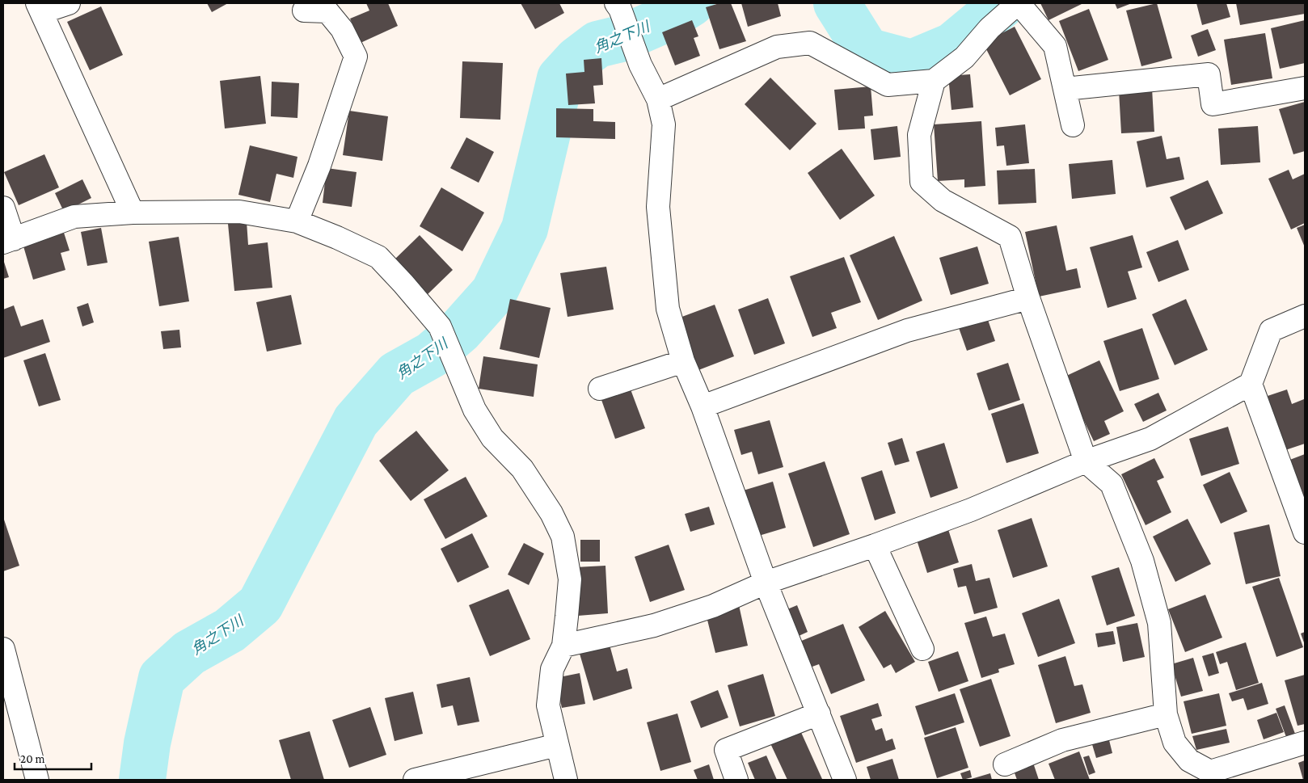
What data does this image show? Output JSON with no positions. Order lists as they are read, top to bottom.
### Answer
{
  "water": ["角之下川"],
  "scale_bar": "20 m"
}
